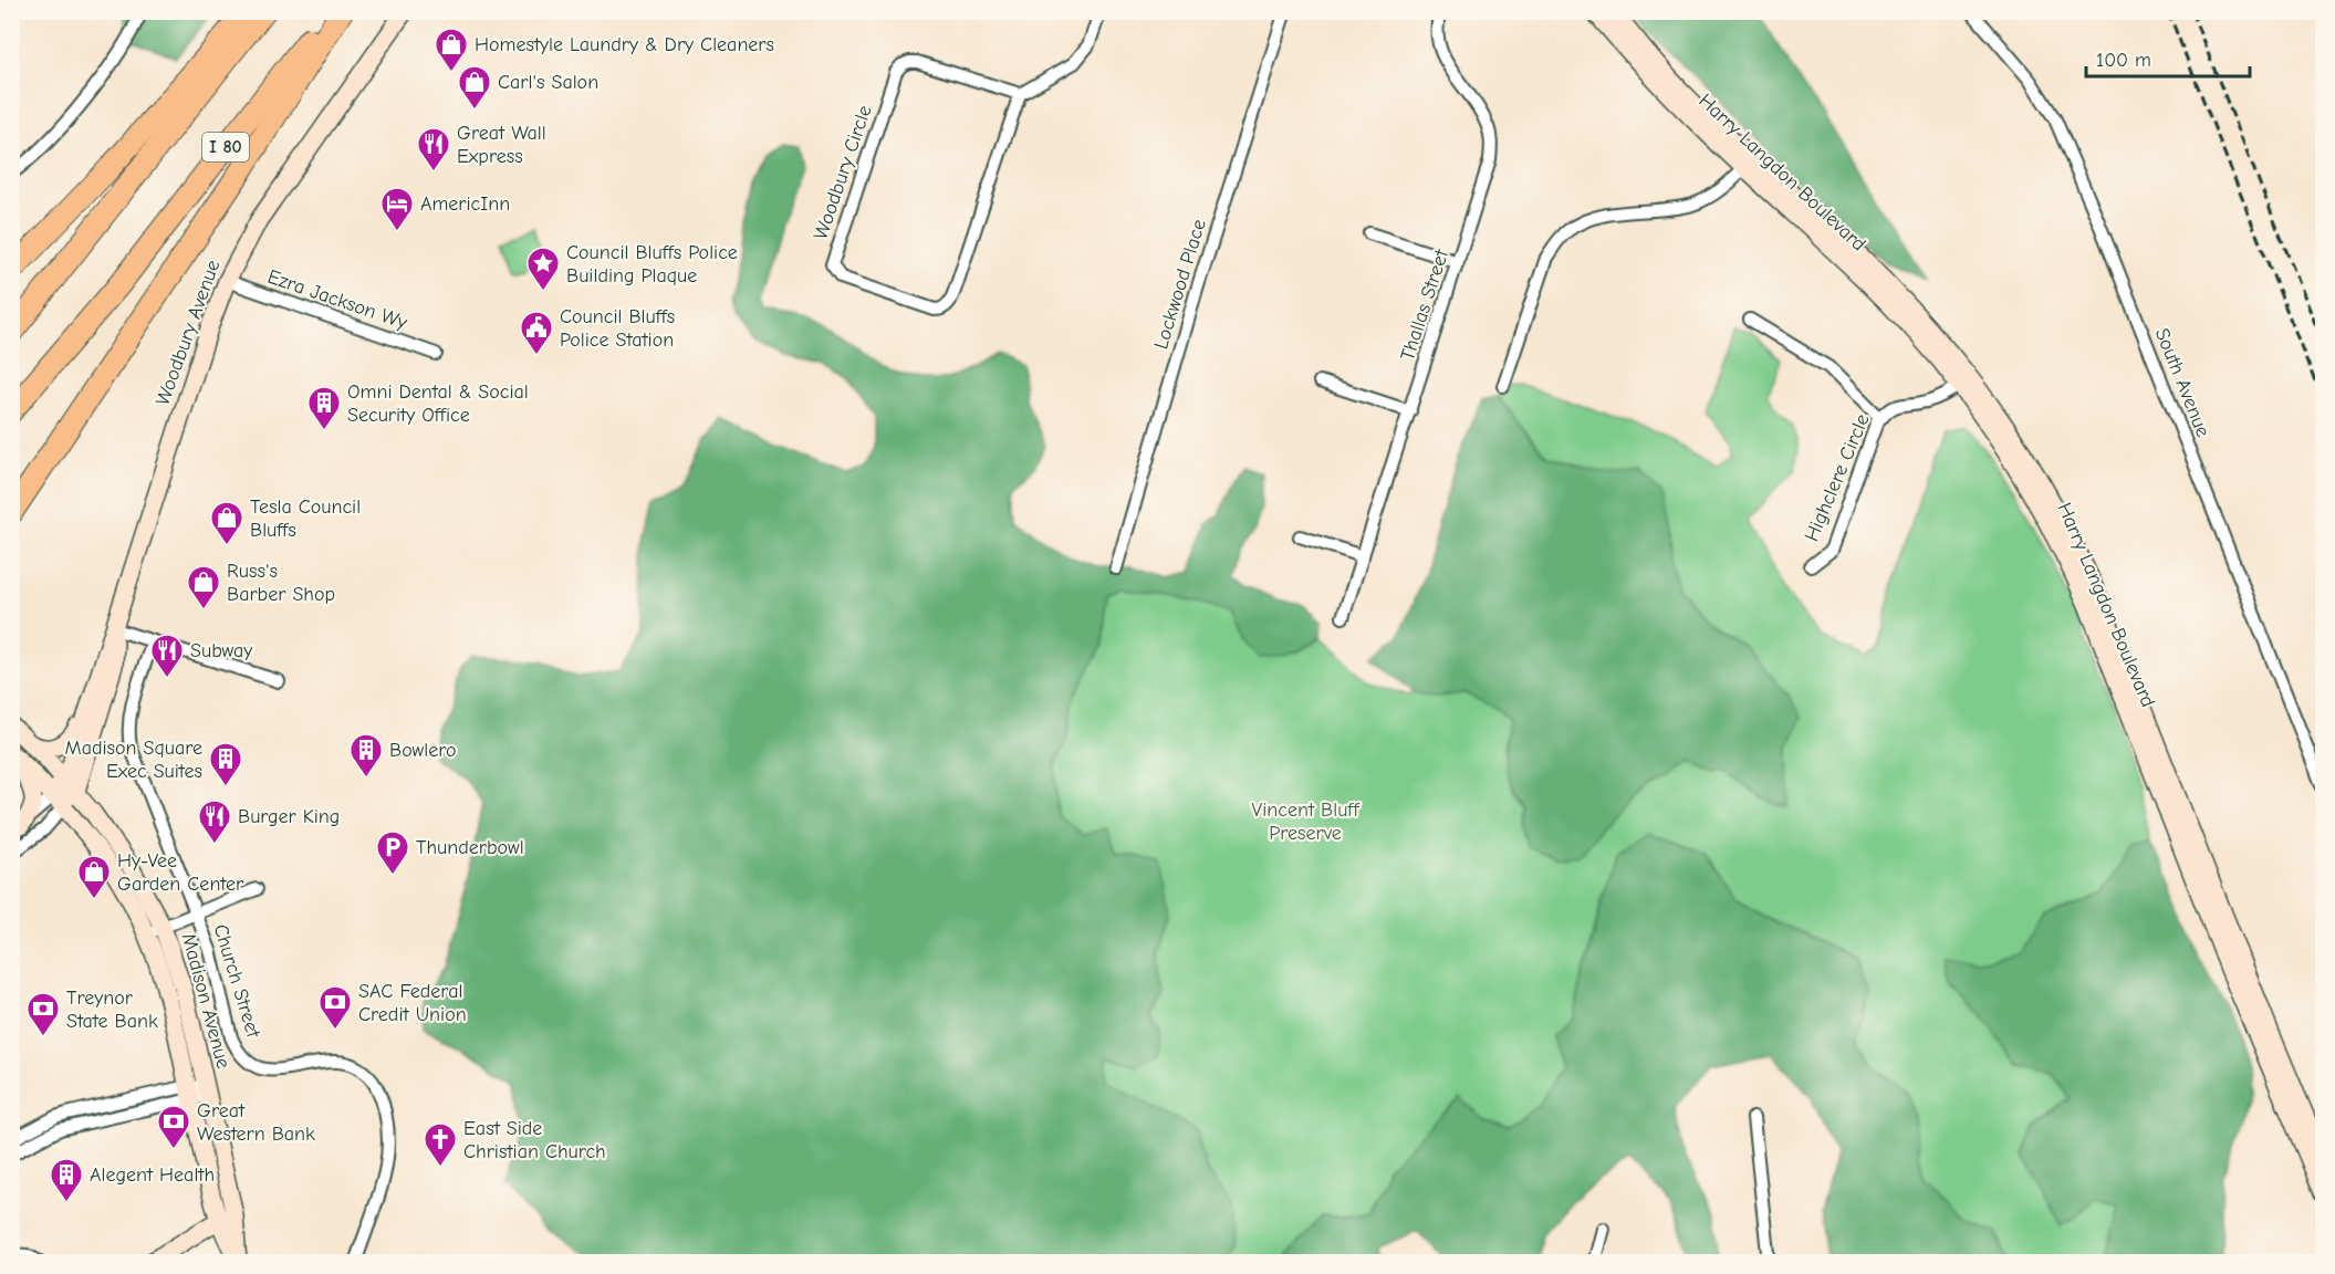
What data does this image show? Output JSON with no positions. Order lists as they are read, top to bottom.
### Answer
{
  "streets": {
    "highway": ["I 80"],
    "main road": ["Harry Langdon Boulevard", "Woodbury Avenue", "Madison Avenue"],
    "street": [
      "Woodbury Circle",
      "Lockwood Place",
      "Ezra Jackson Wy",
      "Thallas Street",
      "South Avenue",
      "Highclere Circle",
      "Church Street"
    ]
  },
  "crossings": [
    ["Harry Langdon Boulevard", "Highclere Circle"],
    ["Ezra Jackson Wy", "Woodbury Avenue"],
    ["Woodbury Avenue", "Madison Avenue"]
  ],
  "parks": ["Vincent Bluff Preserve"],
  "places": {
    "shop": [
      "Homestyle Laundry & Dry Cleaners",
      "Carl's Salon",
      "Tesla Council Bluffs",
      "Russ's Barber Shop",
      "Hy-Vee Garden Center"
    ],
    "restaurant": ["Great Wall Express", "Subway", "Burger King"],
    "hotel": ["AmericInn"],
    "place": ["Council Bluffs Police Building Plaque"],
    "public building": ["Council Bluffs Police Station"],
    "building": [
      "Omni Dental & Social Security Office",
      "Bowlero",
      "Madison Square Exec Suites",
      "Alegent Health"
    ],
    "parking": ["Thunderbowl"],
    "bank": ["SAC Federal Credit Union", "Treynor State Bank", "Great Western Bank"],
    "church": ["East Side Christian Church"]
  },
  "scale_bar": "100 m"
}
